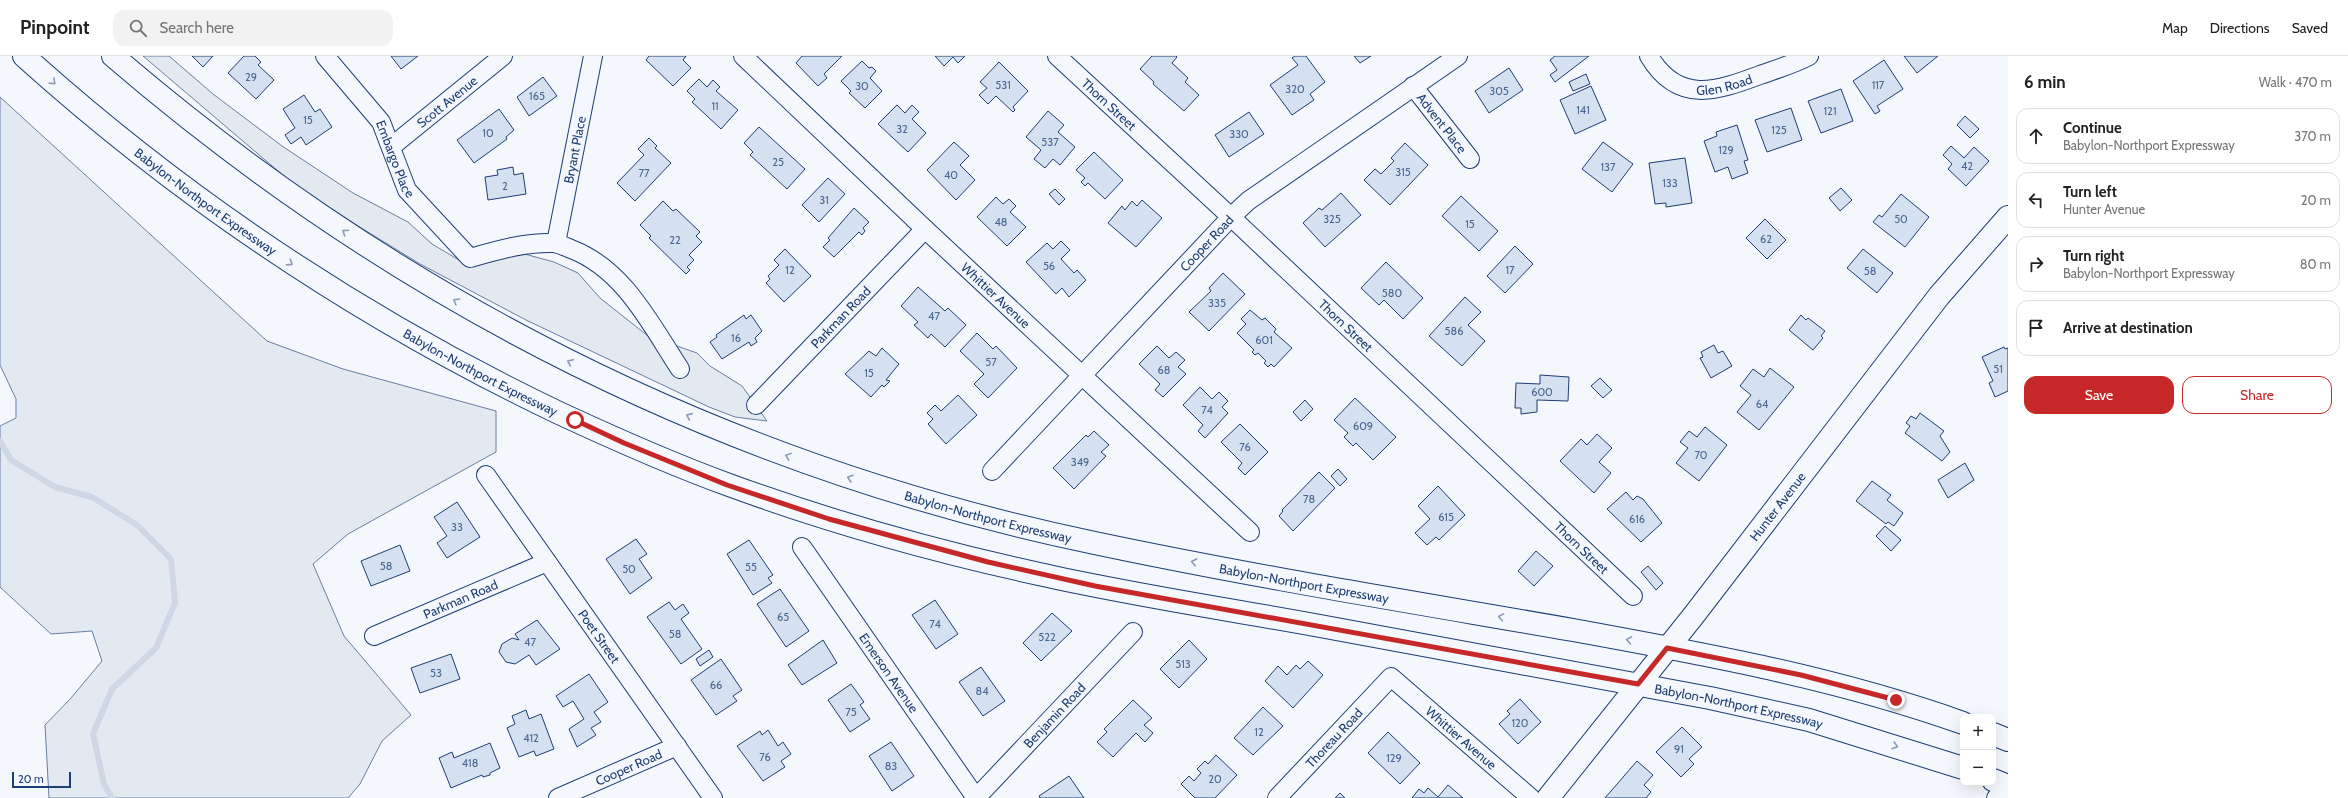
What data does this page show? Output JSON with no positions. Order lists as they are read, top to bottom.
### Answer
{
  "streets": {
    "main road": ["Babylon-Northport Expressway", "Hunter Avenue"],
    "street": [
      "Glen Road",
      "Scott Avenue",
      "Thorn Street",
      "Advent Place",
      "Bryant Place",
      "Embargo Place",
      "Cooper Road",
      "Whittier Avenue",
      "Parkman Road",
      "Poet Street",
      "Emerson Avenue",
      "Benjamin Road",
      "Thoreau Road"
    ]
  },
  "crossings": [
    ["Scott Avenue", "Embargo Place"],
    ["Thorn Street", "Cooper Road"],
    ["Advent Place", "Cooper Road"],
    ["Bryant Place", "Embargo Place"],
    ["Babylon-Northport Expressway", "Hunter Avenue"],
    ["Cooper Road", "Whittier Avenue"],
    ["Cooper Road", "Poet Street"],
    ["Whittier Avenue", "Parkman Road"],
    ["Whittier Avenue", "Thoreau Road"],
    ["Parkman Road", "Poet Street"],
    ["Emerson Avenue", "Benjamin Road"]
  ],
  "house_numbers": [
    "29",
    "531",
    "117",
    "30",
    "320",
    "305",
    "165",
    "11",
    "141",
    "121",
    "15",
    "32",
    "125",
    "10",
    "330",
    "537",
    "129",
    "25",
    "42",
    "137",
    "315",
    "77",
    "40",
    "133",
    "2",
    "31",
    "325",
    "50",
    "48",
    "15",
    "62",
    "22",
    "56",
    "12",
    "17",
    "58",
    "580",
    "335",
    "47",
    "586",
    "16",
    "601",
    "57",
    "51",
    "68",
    "15",
    "600",
    "64",
    "74",
    "609",
    "76",
    "70",
    "349",
    "78",
    "615",
    "616",
    "33",
    "58",
    "55",
    "50",
    "65",
    "74",
    "58",
    "522",
    "47",
    "513",
    "53",
    "66",
    "84",
    "75",
    "120",
    "12",
    "412",
    "91",
    "76",
    "129",
    "418",
    "83",
    "20"
  ],
  "scale_bar": "20 m",
  "page": {
    "header": "Pinpoint",
    "search": "Search here",
    "nav": ["Map", "Directions", "Saved"],
    "heading": ["6 min", "Walk · 470 m"],
    "list": [
      ["Continue", "Babylon-Northport Expressway", "370 m"],
      ["Turn left", "Hunter Avenue", "20 m"],
      ["Turn right", "Babylon-Northport Expressway", "80 m"],
      "Arrive at destination"
    ],
    "buttons": ["Save", "Share"],
    "map_buttons": ["+", "−"],
    "scale": "20 m"
  }
}
